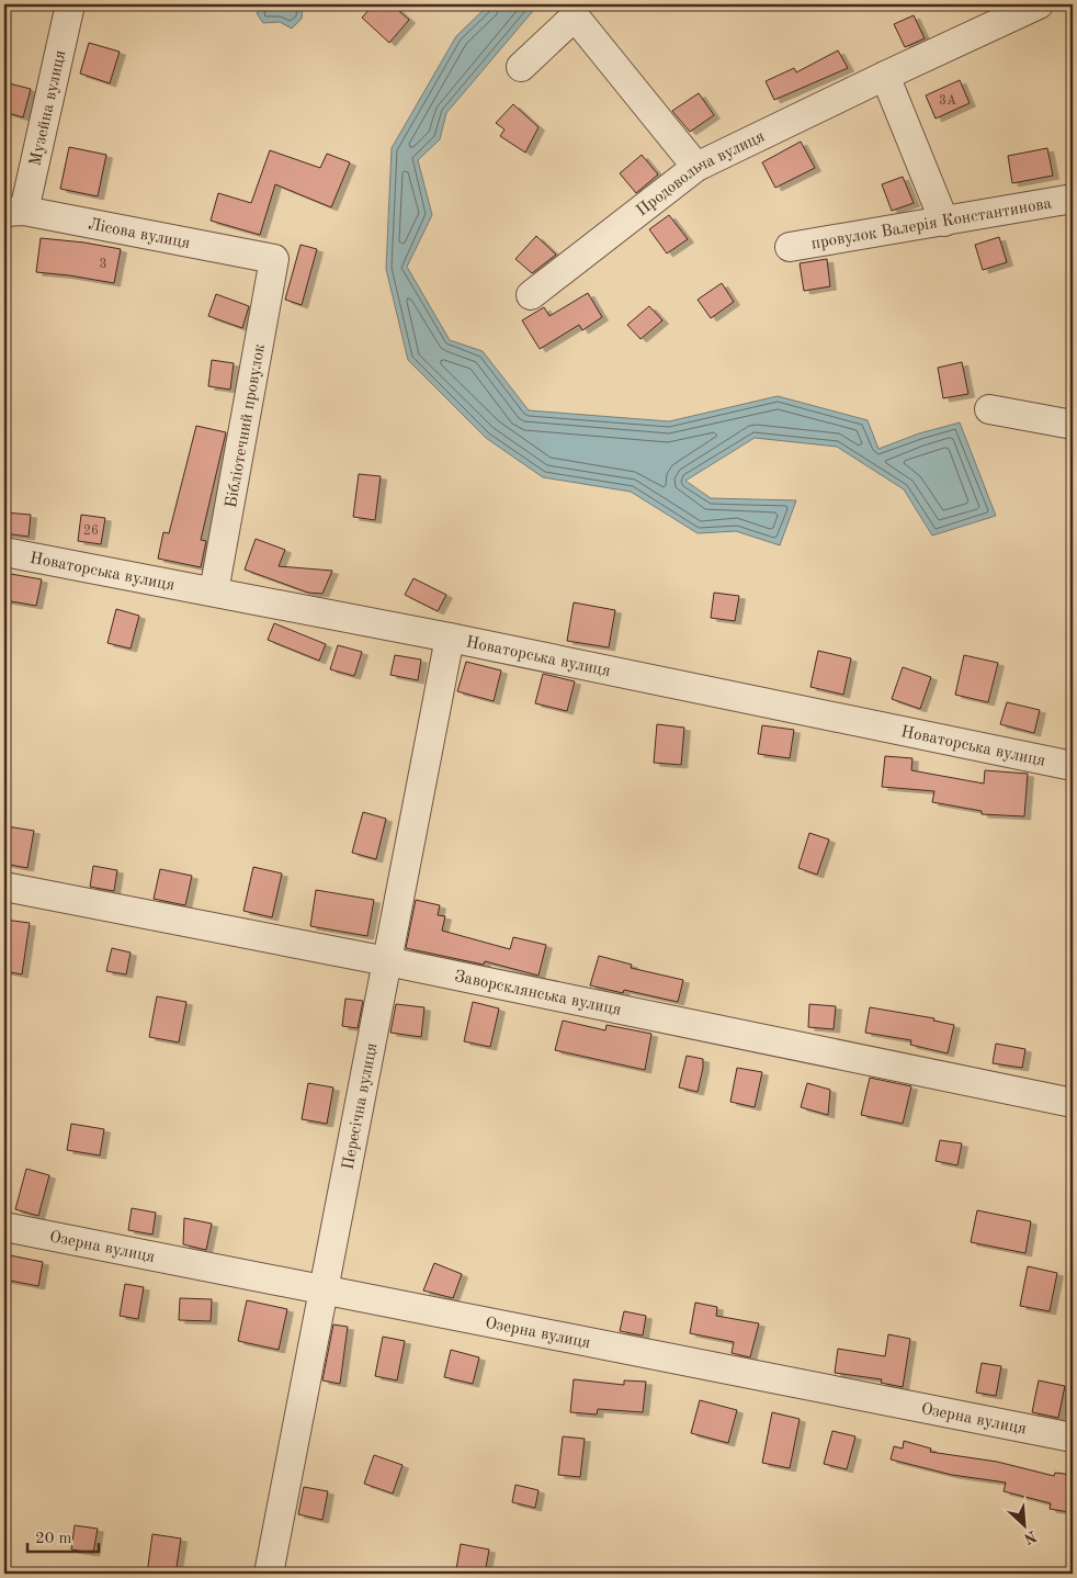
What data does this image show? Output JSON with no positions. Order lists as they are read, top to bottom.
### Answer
{
  "streets": {
    "street": [
      "Музейна вулиця",
      "Продовольча вулиця",
      "провулок Валерія Константинова",
      "Лісова вулиця",
      "Бібліотечний провулок",
      "Новаторська вулиця",
      "Заворсклянська вулиця",
      "Пересічна вулиця",
      "Озерна вулиця"
    ]
  },
  "crossings": [
    ["Музейна вулиця", "Лісова вулиця"],
    ["Лісова вулиця", "Бібліотечний провулок"],
    ["Бібліотечний провулок", "Новаторська вулиця"],
    ["Новаторська вулиця", "Пересічна вулиця"],
    ["Заворсклянська вулиця", "Пересічна вулиця"],
    ["Пересічна вулиця", "Озерна вулиця"]
  ],
  "house_numbers": ["3A", "3", "26"],
  "scale_bar": "20 m",
  "north": "bottom right"
}
